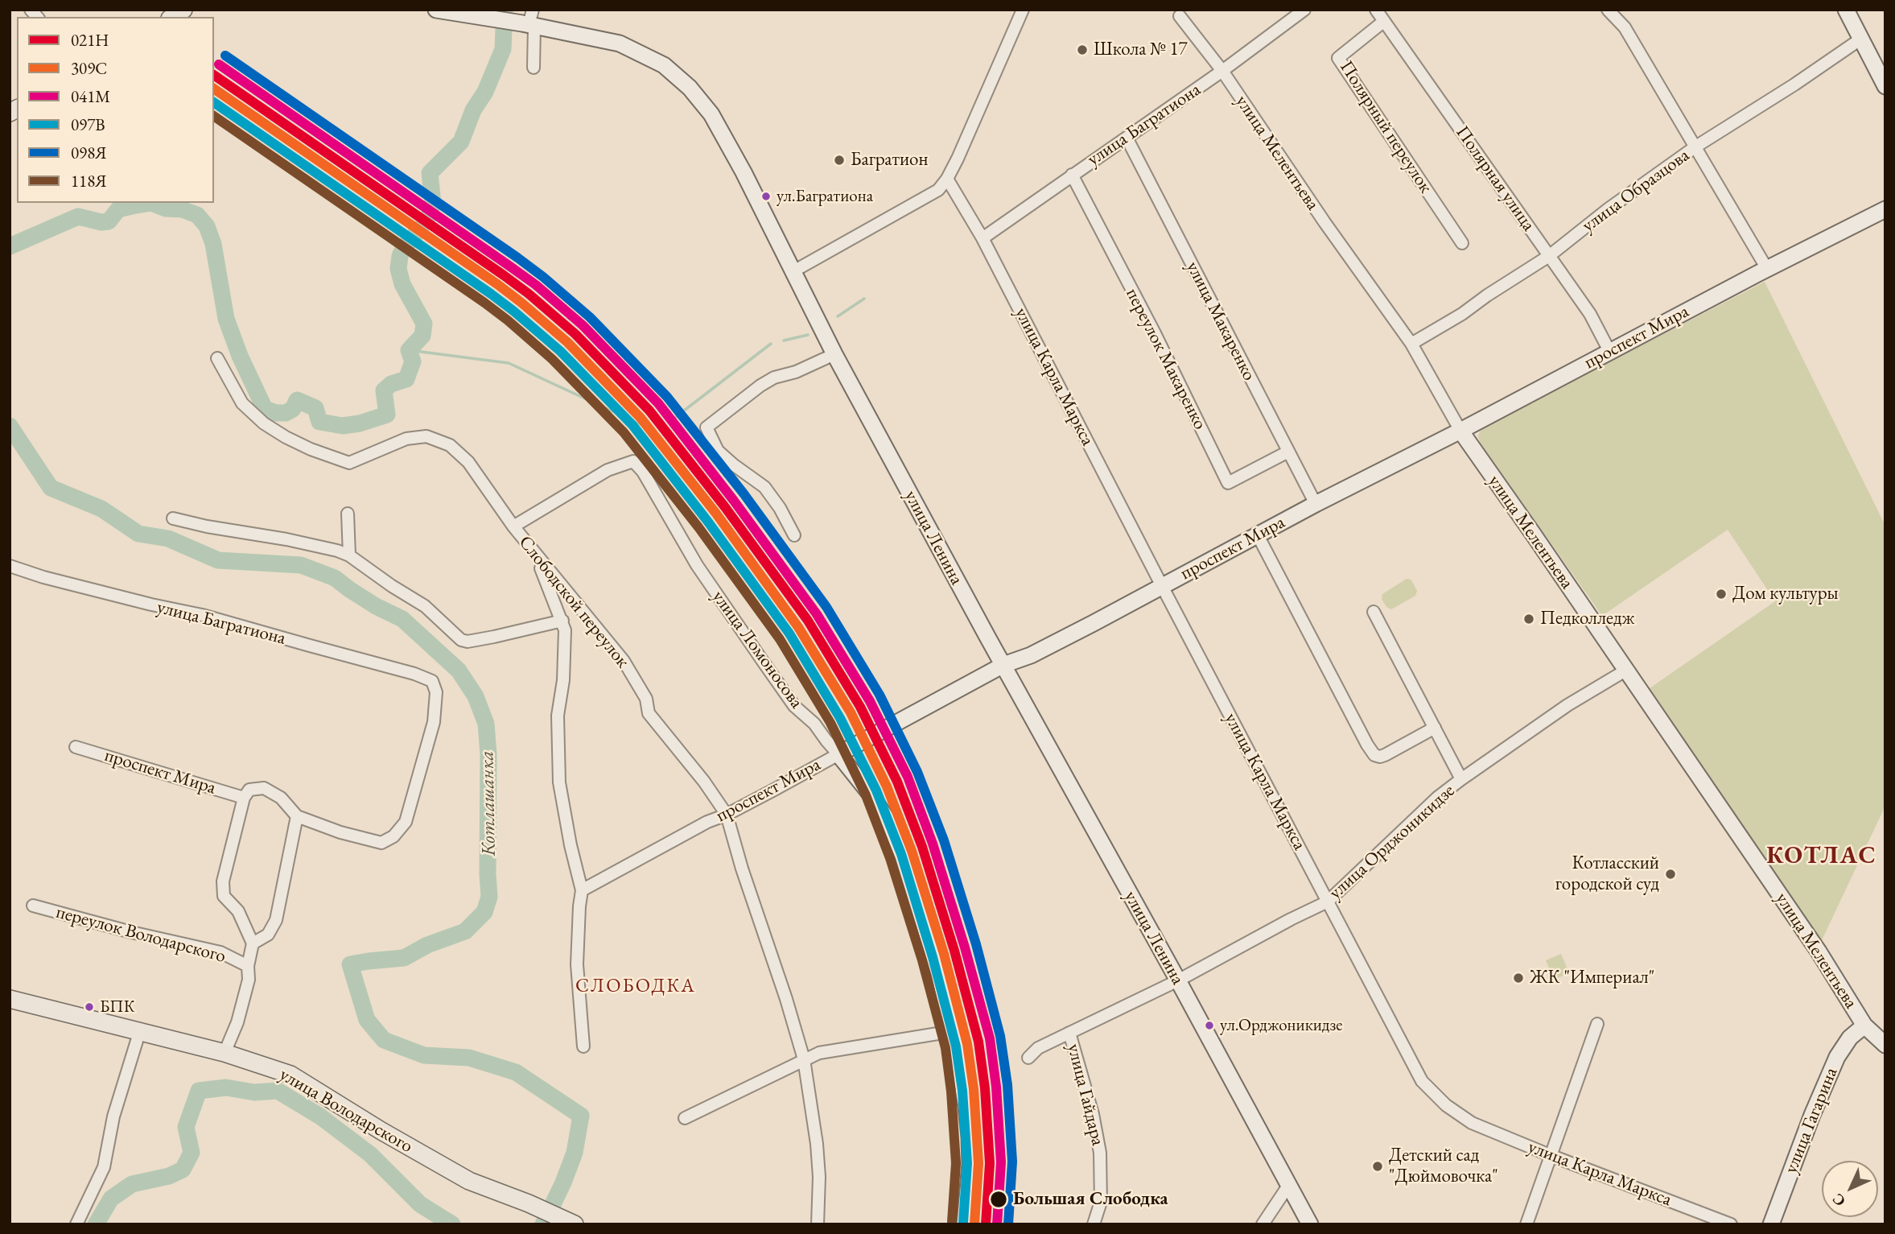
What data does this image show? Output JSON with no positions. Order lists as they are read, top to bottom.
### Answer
{
  "streets": {
    "main road": ["улица Володарского"],
    "street": [
      "улица Багратиона",
      "Полярный переулок",
      "улица Мелентьева",
      "Полярная улица",
      "улица Образцова",
      "улица Макаренко",
      "проспект Мира",
      "переулок Макаренко",
      "улица Карла Маркса",
      "улица Ленина",
      "Слободской переулок",
      "улица Ломоносова",
      "улица Орджоникидзе",
      "переулок Володарского",
      "улица Гайдара",
      "улица Гагарина"
    ]
  },
  "crossings": [
    ["улица Багратиона", "улица Мелентьева"],
    ["улица Багратиона", "улица Макаренко"],
    ["улица Багратиона", "переулок Макаренко"],
    ["улица Багратиона", "улица Карла Маркса"],
    ["Полярный переулок", "Полярная улица"],
    ["улица Мелентьева", "улица Образцова"],
    ["улица Мелентьева", "проспект Мира"],
    ["улица Мелентьева", "улица Орджоникидзе"],
    ["улица Мелентьева", "улица Гагарина"],
    ["Полярная улица", "улица Образцова"],
    ["Полярная улица", "проспект Мира"],
    ["улица Макаренко", "проспект Мира"],
    ["улица Макаренко", "переулок Макаренко"],
    ["проспект Мира", "улица Карла Маркса"],
    ["проспект Мира", "улица Ленина"],
    ["проспект Мира", "Слободской переулок"],
    ["проспект Мира", "улица Ломоносова"],
    ["улица Карла Маркса", "улица Орджоникидзе"],
    ["улица Ленина", "улица Орджоникидзе"],
    ["Слободской переулок", "улица Ломоносова"],
    ["улица Орджоникидзе", "улица Гайдара"]
  ],
  "districts": ["КОТЛАС", "СЛОБОДКА"],
  "water": ["Котлашанка"],
  "places": [
    "Школа № 17",
    "Багратион",
    "ул.Багратиона",
    "Дом культуры",
    "Педколледж",
    "Котласский городской суд",
    "ЖК \"Империал\"",
    "БПК",
    "ул.Орджоникидзе",
    "Детский сад \"Дюймовочка\"",
    "Большая Слободка"
  ],
  "lines": [
    "transit line 098Я",
    "transit line 041М",
    "transit line 021Н",
    "transit line 309С",
    "transit line 097В",
    "transit line 118Я"
  ],
  "legend": [
    "021Н",
    "309С",
    "041М",
    "097В",
    "098Я",
    "118Я"
  ],
  "north": "bottom left"
}
